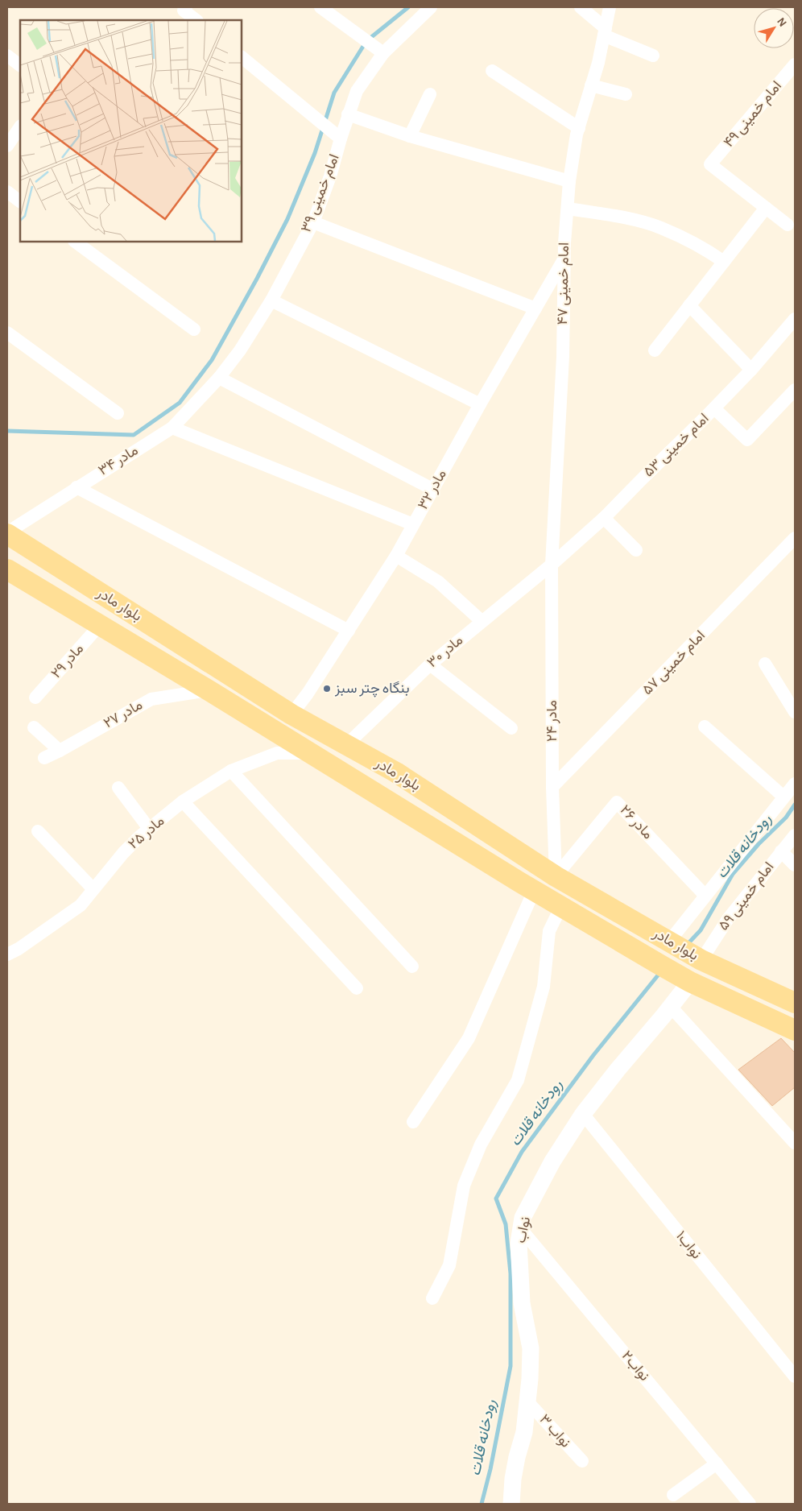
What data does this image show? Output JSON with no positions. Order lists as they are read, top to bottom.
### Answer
{
  "streets": {
    "main road": ["بلوار مادر"],
    "street": [
      "امام خمینی ۴۹",
      "امام خمینی ۳۹",
      "امام خمینی ۴۷",
      "امام خمینی ۵۳",
      "مادر ۳۴",
      "مادر ۳۲",
      "مادر ۳۰",
      "مادر ۲۹",
      "امام خمینی ۵۷",
      "مادر ۲۷",
      "مادر ۲۴",
      "مادر ۲۶",
      "مادر ۲۵",
      "امام خمینی ۵۹",
      "نواب",
      "نواب۱",
      "نواب۲",
      "نواب ۳"
    ]
  },
  "crossings": [
    ["امام خمینی ۳۹", "مادر ۳۴"],
    ["امام خمینی ۴۷", "امام خمینی ۵۳"],
    ["امام خمینی ۴۷", "مادر ۳۲"],
    ["امام خمینی ۴۷", "مادر ۳۰"],
    ["امام خمینی ۴۷", "مادر ۲۴"],
    ["امام خمینی ۵۳", "مادر ۳۰"],
    ["امام خمینی ۵۳", "مادر ۲۴"],
    ["مادر ۳۴", "بلوار مادر"],
    ["مادر ۳۲", "بلوار مادر"],
    ["بلوار مادر", "مادر ۳۰"],
    ["بلوار مادر", "مادر ۲۹"],
    ["بلوار مادر", "مادر ۲۷"],
    ["بلوار مادر", "مادر ۲۴"],
    ["بلوار مادر", "مادر ۲۶"],
    ["بلوار مادر", "مادر ۲۵"],
    ["بلوار مادر", "امام خمینی ۵۹"],
    ["بلوار مادر", "نواب"],
    ["مادر ۳۰", "مادر ۲۴"],
    ["امام خمینی ۵۷", "مادر ۲۴"],
    ["مادر ۲۴", "مادر ۲۶"],
    ["نواب", "نواب۱"],
    ["نواب", "نواب۲"],
    ["نواب", "نواب ۳"]
  ],
  "water": ["رودخانه قلات"],
  "places": ["بنگاه چتر سبز"],
  "north": "top right"
}
